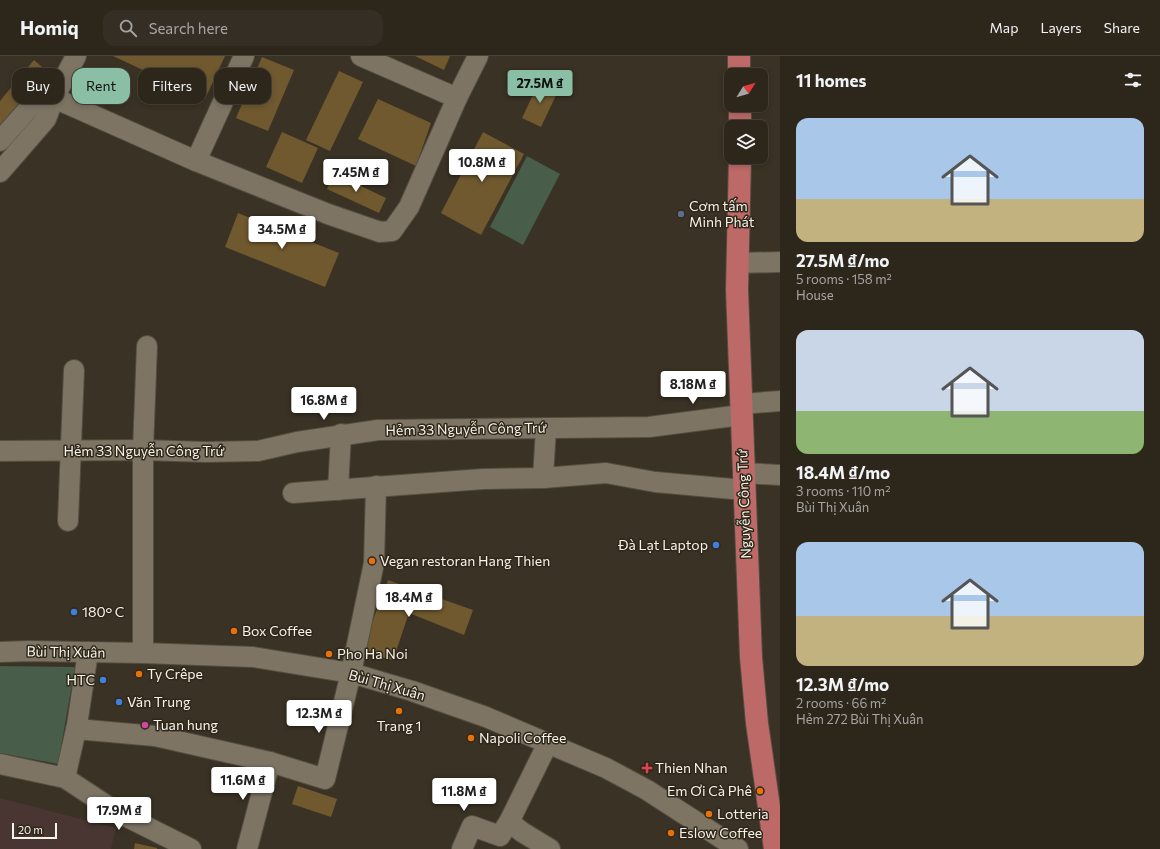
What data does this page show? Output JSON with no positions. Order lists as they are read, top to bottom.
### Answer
{
  "streets": {
    "main road": ["Nguyễn Công Trứ"],
    "street": ["Hẻm 33 Nguyễn Công Trứ", "Bùi Thị Xuân"]
  },
  "crossings": [
    ["Hẻm 33 Nguyễn Công Trứ", "Nguyễn Công Trứ"]
  ],
  "places": {
    "other": [
      "Cơm tấm Minh Phát",
      "Đà Lạt Laptop",
      "Vegan restoran Hang Thien",
      "180° C",
      "Box Coffee",
      "Pho Ha Noi",
      "Ty Crêpe",
      "HTC",
      "Văn Trung",
      "Trang 1",
      "Tuan hung",
      "Napoli Coffee",
      "Em Ơi Cà Phê",
      "Lotteria",
      "Eslow Coffee"
    ],
    "health": ["Thien Nhan"]
  },
  "scale_bar": "20 m",
  "north": "top right",
  "page": {
    "header": "Homiq",
    "search": "Search here",
    "nav": ["Map", "Layers", "Share"],
    "heading": "11 homes",
    "chip": [
      "Buy",
      "Rent",
      "Filters",
      "New"
    ],
    "price": [
      "27.5M ₫",
      "10.8M ₫",
      "7.45M ₫",
      "34.5M ₫",
      "8.18M ₫",
      "16.8M ₫",
      "18.4M ₫",
      "12.3M ₫",
      "11.6M ₫",
      "11.8M ₫",
      "17.9M ₫"
    ],
    "list": [
      {
        "name": "27.5M ₫/mo",
        "note": "5 rooms · 158 m² · House"
      },
      {
        "name": "18.4M ₫/mo",
        "note": "3 rooms · 110 m² · Bùi Thị Xuân"
      },
      {
        "name": "12.3M ₫/mo",
        "note": "2 rooms · 66 m² · Hẻm 272 Bùi Thị Xuân"
      }
    ],
    "scale": "20 m"
  }
}
